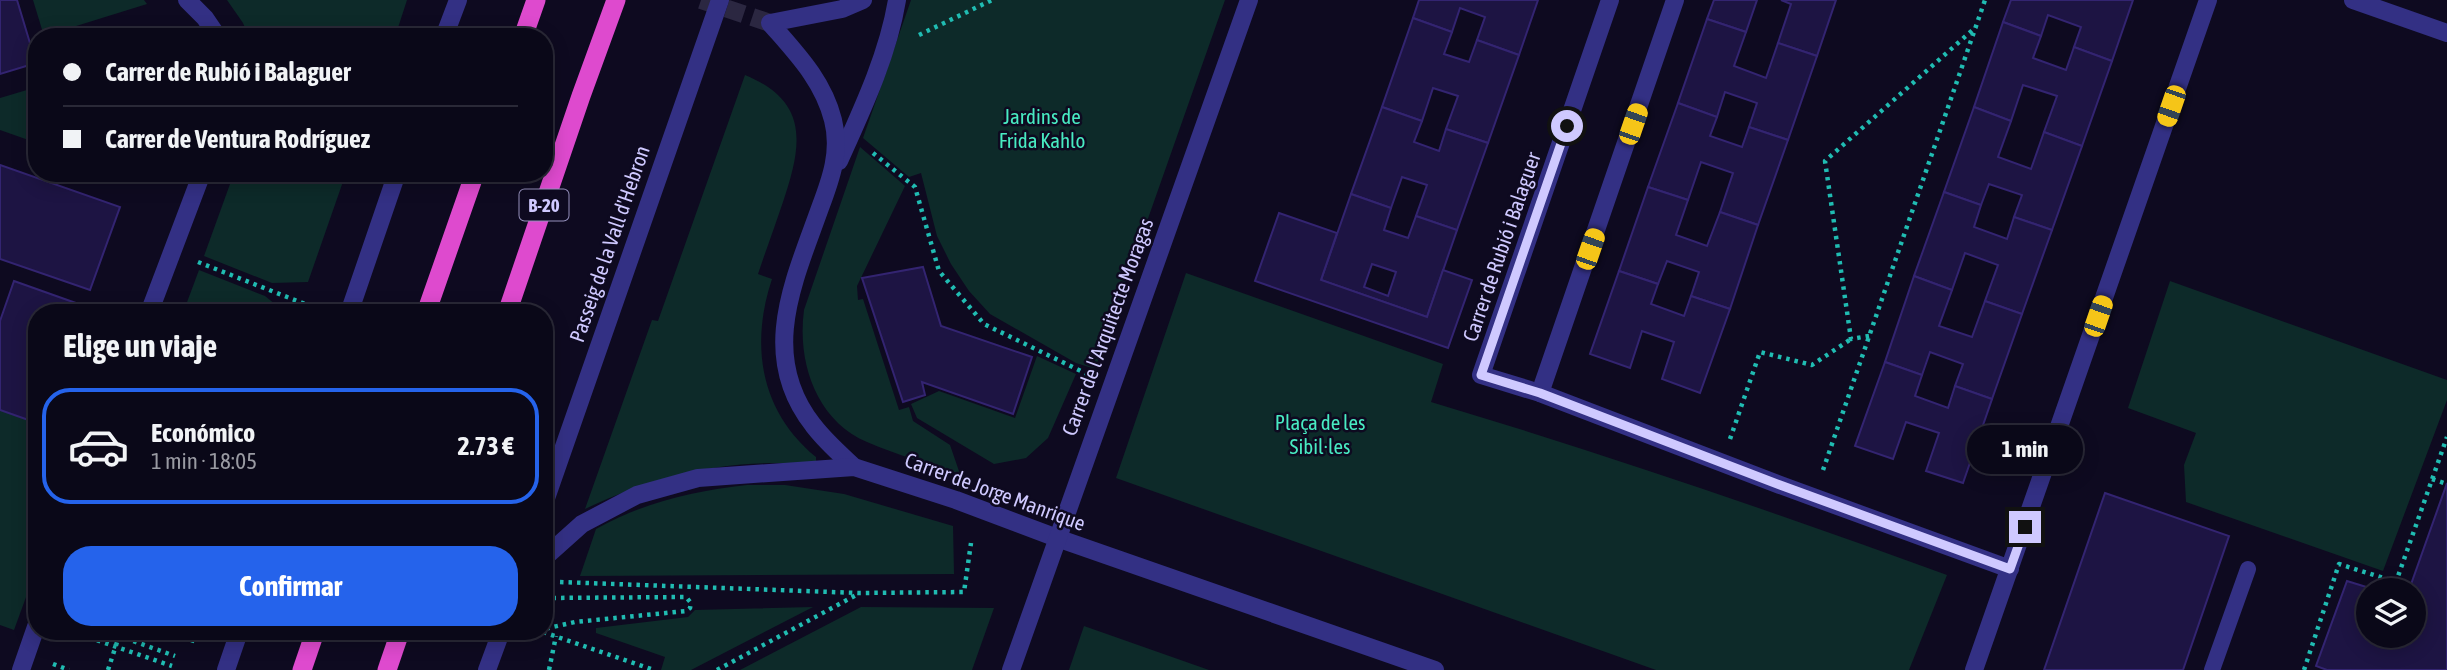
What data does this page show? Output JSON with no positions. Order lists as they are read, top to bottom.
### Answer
{
  "streets": {
    "highway": ["B-20"],
    "street": [
      "Passeig de la Vall d'Hebron",
      "Carrer de Rubió i Balaguer",
      "Carrer de l'Arquitecte Moragas",
      "Carrer de Jorge Manrique"
    ]
  },
  "crossings": [
    ["Carrer de l'Arquitecte Moragas", "Carrer de Jorge Manrique"]
  ],
  "parks": ["Jardins de Frida Kahlo", "Plaça de les Sibil·les"],
  "page": {
    "banner": ["Carrer de Rubió i Balaguer", "Carrer de Ventura Rodríguez"],
    "heading": "Elige un viaje",
    "list": [
      {
        "name": "Económico",
        "note": "1 min · 18:05",
        "value": "2.73 €"
      }
    ],
    "bubble": "1 min",
    "buttons": "Confirmar"
  }
}
